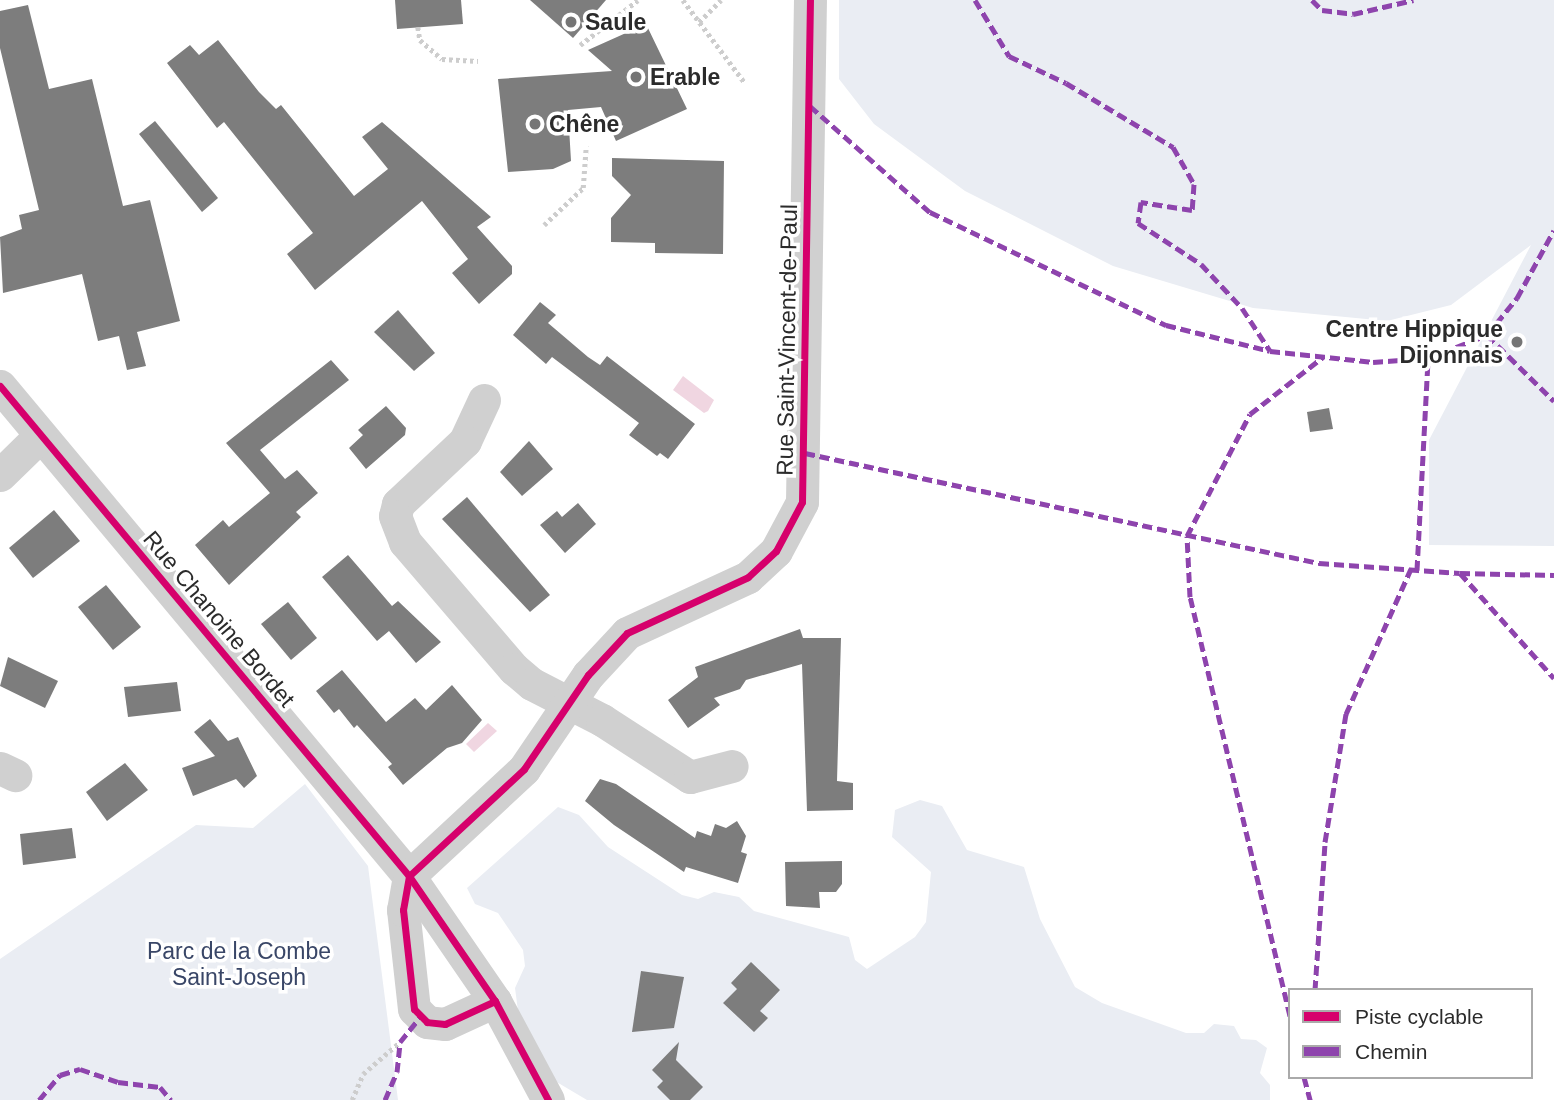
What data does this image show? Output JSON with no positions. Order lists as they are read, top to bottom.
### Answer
{
  "streets": {
    "street": ["Rue Saint-Vincent-de-Paul", "Rue Chanoine Bordet"]
  },
  "crossings": [
    ["Rue Saint-Vincent-de-Paul", "Rue Chanoine Bordet"]
  ],
  "parks": ["Parc de la Combe Saint-Joseph"],
  "places": [
    "Saule",
    "Erable",
    "Chêne",
    "Centre Hippique Dijonnais"
  ],
  "legend": ["Piste cyclable", "Chemin"]
}
